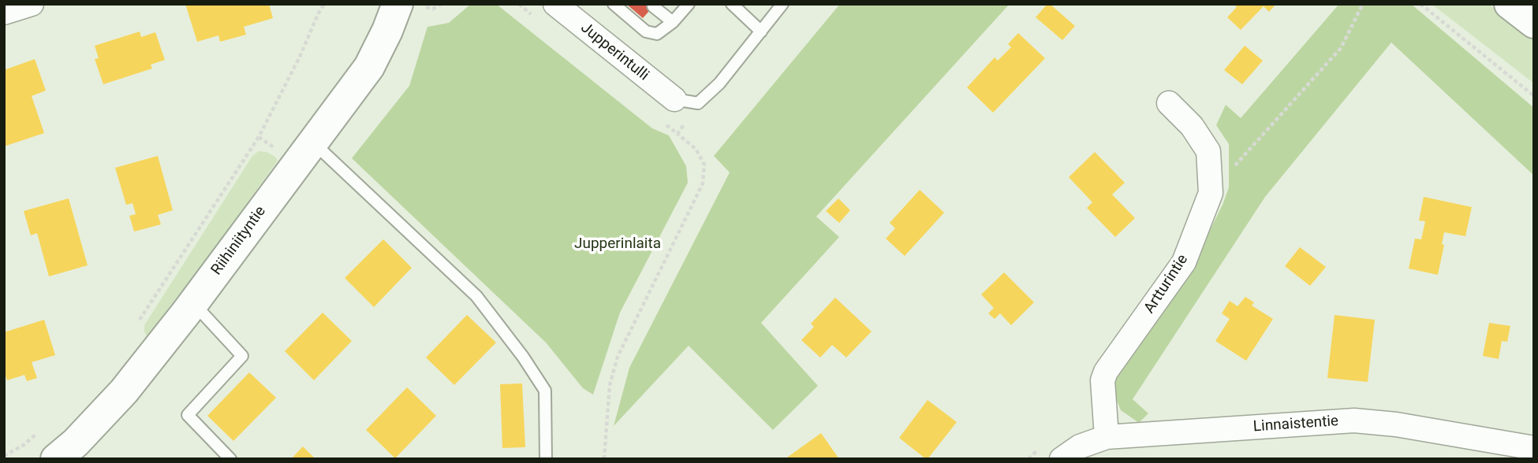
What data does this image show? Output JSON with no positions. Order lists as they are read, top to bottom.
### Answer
{
  "streets": {
    "main road": ["Riihiniityntie"],
    "street": ["Jupperintulli", "Artturintie", "Linnaistentie"]
  },
  "crossings": [
    ["Artturintie", "Linnaistentie"]
  ],
  "parks": ["Jupperinlaita"]
}
